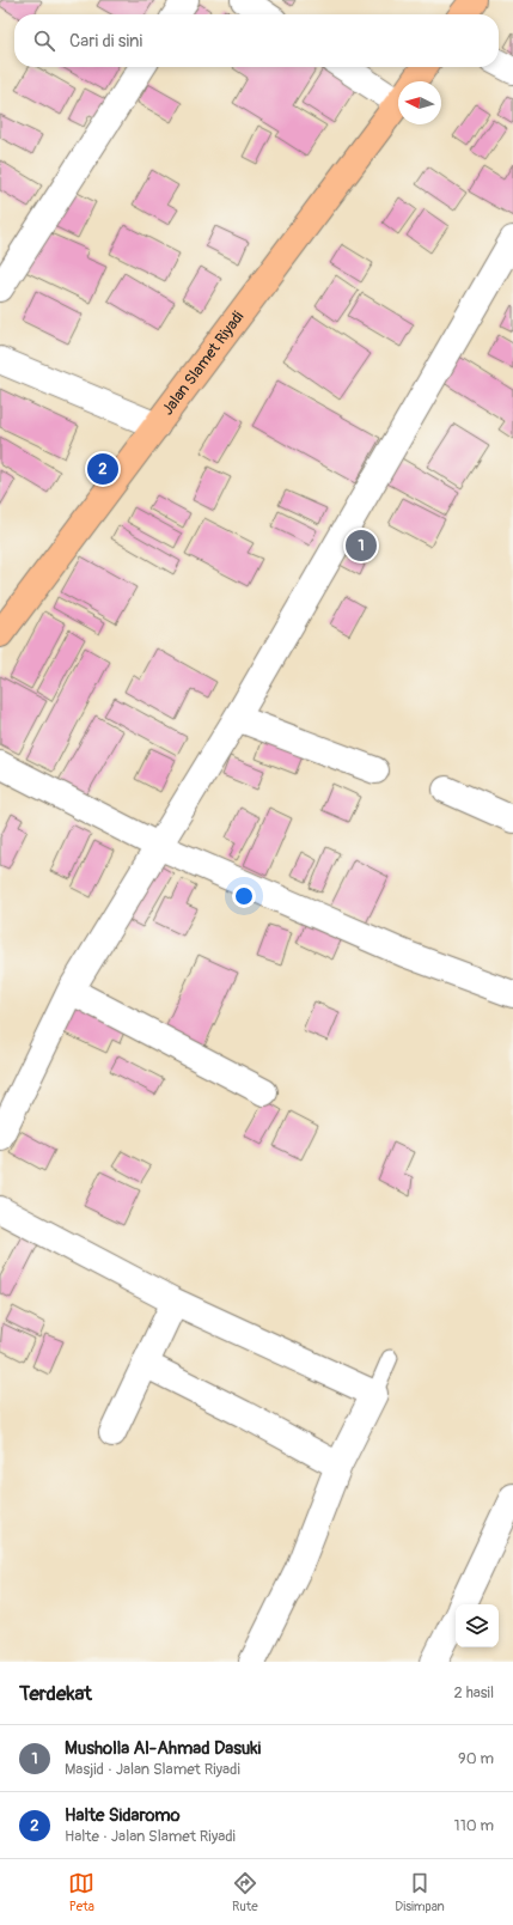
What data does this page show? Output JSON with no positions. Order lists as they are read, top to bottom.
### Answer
{
  "streets": {
    "main road": ["Jalan Slamet Riyadi"]
  },
  "north": "left",
  "page": {
    "search": "Cari di sini",
    "pins": ["2", "1"],
    "heading": ["Terdekat", "2 hasil"],
    "list": [
      {
        "mark": "1",
        "name": "Musholla Al-Ahmad Dasuki",
        "note": "Masjid · Jalan Slamet Riyadi",
        "value": "90 m"
      },
      {
        "mark": "2",
        "name": "Halte Sidaromo",
        "note": "Halte · Jalan Slamet Riyadi",
        "value": "110 m"
      }
    ],
    "nav": ["Peta", "Rute", "Disimpan"]
  }
}
